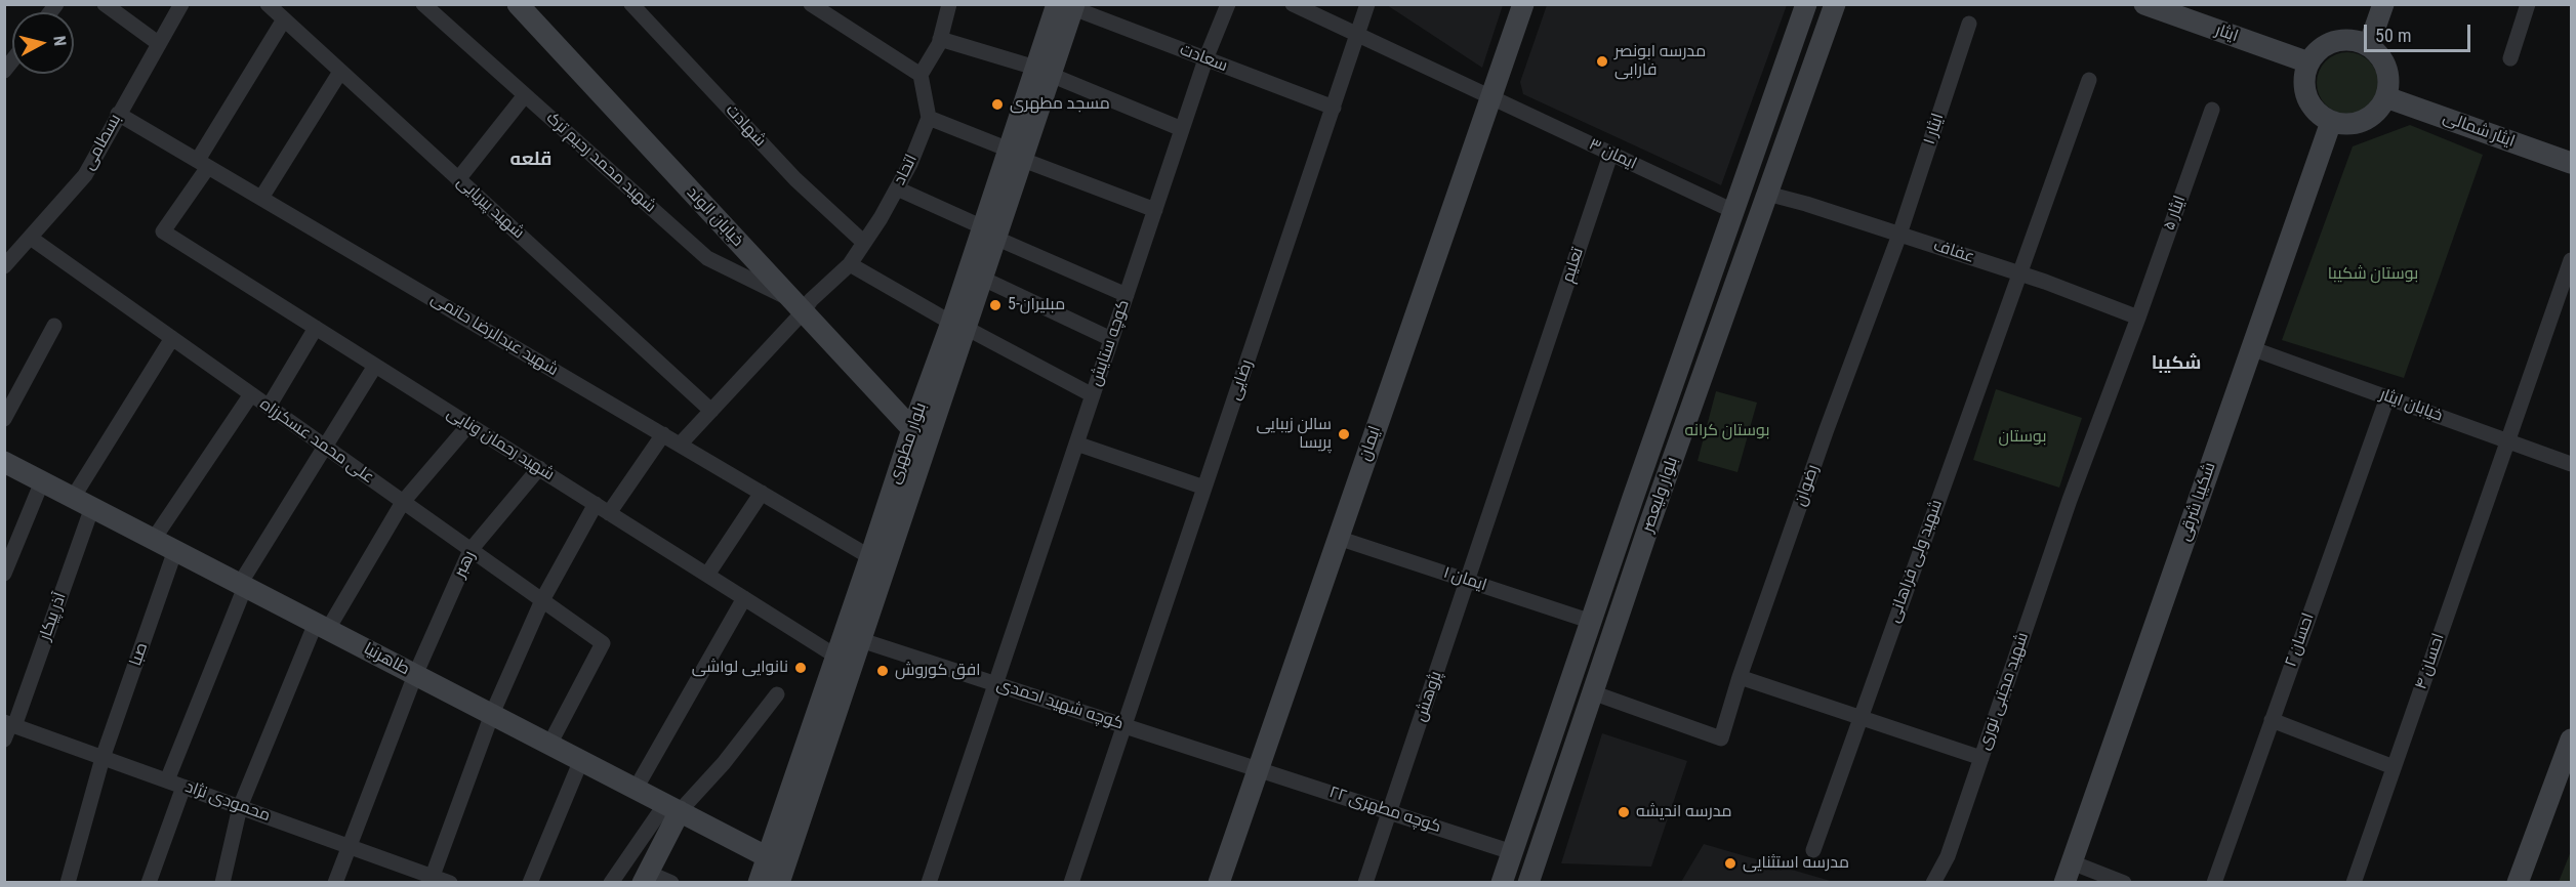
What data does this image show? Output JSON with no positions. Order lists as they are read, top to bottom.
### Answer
{
  "streets": {
    "main road": [
      "ایثار",
      "ایثار شمالی",
      "خیابان الوند",
      "بلوار مطهری",
      "ایمان",
      "بلوار ولیعصر",
      "شکیبا شرقی",
      "طاهرنیا"
    ],
    "street": [
      "سعادت",
      "شهادت",
      "ایثار ۱",
      "بسطامی",
      "ایمان ۳",
      "شهید محمد رحیم ترک",
      "اتحاد",
      "شهید پیریایی",
      "ایثار ۵",
      "عفاف",
      "تعلیم",
      "شهید عبدالرضا حاتمی",
      "کوچه ستایش",
      "رضایی",
      "خیابان ایثار",
      "علی محمد عسکرزاه",
      "شهید رحمان ونایی",
      "رضوان",
      "شهید ولی فراهانی",
      "رهبر",
      "ایمان ۱",
      "آذر پیکار",
      "احسان ۲",
      "صبا",
      "احسان ۴",
      "شهید مجتبی نوری",
      "پژوهش",
      "کوچه شهید احمدی",
      "محمودی نژاد",
      "کوچه مطهری ۲۲"
    ]
  },
  "crossings": [
    ["ایثار", "ایثار شمالی"],
    ["ایثار", "شکیبا شرقی"],
    ["سعادت", "کوچه ستایش"],
    ["سعادت", "رضایی"],
    ["سعادت", "بلوار مطهری"],
    ["شهادت", "اتحاد"],
    ["ایثار ۱", "عفاف"],
    ["ایثار ۱", "رضوان"],
    ["ایثار شمالی", "شکیبا شرقی"],
    ["بسطامی", "شهید عبدالرضا حاتمی"],
    ["بسطامی", "علی محمد عسکرزاه"],
    ["ایمان ۳", "تعلیم"],
    ["ایمان ۳", "رضایی"],
    ["ایمان ۳", "ایمان"],
    ["ایمان ۳", "بلوار ولیعصر"],
    ["شهید محمد رحیم ترک", "اتحاد"],
    ["شهید محمد رحیم ترک", "خیابان الوند"],
    ["اتحاد", "شهید پیریایی"],
    ["اتحاد", "خیابان الوند"],
    ["اتحاد", "شهید عبدالرضا حاتمی"],
    ["ایثار ۵", "عفاف"],
    ["ایثار ۵", "شهید مجتبی نوری"],
    ["خیابان الوند", "بلوار مطهری"],
    ["عفاف", "رضوان"],
    ["عفاف", "بلوار ولیعصر"],
    ["عفاف", "شهید ولی فراهانی"],
    ["تعلیم", "ایمان ۱"],
    ["تعلیم", "پژوهش"],
    ["شهید عبدالرضا حاتمی", "بلوار مطهری"],
    ["شهید عبدالرضا حاتمی", "شهید رحمان ونایی"],
    ["کوچه ستایش", "کوچه شهید احمدی"],
    ["رضایی", "کوچه شهید احمدی"],
    ["خیابان ایثار", "شکیبا شرقی"],
    ["خیابان ایثار", "احسان ۲"],
    ["خیابان ایثار", "احسان ۴"],
    ["علی محمد عسکرزاه", "رهبر"],
    ["علی محمد عسکرزاه", "آذر پیکار"],
    ["علی محمد عسکرزاه", "طاهرنیا"],
    ["بلوار مطهری", "شهید رحمان ونایی"],
    ["بلوار مطهری", "طاهرنیا"],
    ["بلوار مطهری", "کوچه شهید احمدی"],
    ["ایمان", "ایمان ۱"],
    ["ایمان", "کوچه شهید احمدی"],
    ["ایمان", "کوچه مطهری ۲۲"],
    ["شهید رحمان ونایی", "رهبر"],
    ["رضوان", "بلوار ولیعصر"],
    ["بلوار ولیعصر", "ایمان ۱"],
    ["بلوار ولیعصر", "کوچه مطهری ۲۲"],
    ["رهبر", "طاهرنیا"],
    ["رهبر", "محمودی نژاد"],
    ["ایمان ۱", "پژوهش"],
    ["آذر پیکار", "طاهرنیا"],
    ["آذر پیکار", "محمودی نژاد"],
    ["صبا", "طاهرنیا"],
    ["صبا", "محمودی نژاد"],
    ["پژوهش", "کوچه مطهری ۲۲"],
    ["کوچه شهید احمدی", "کوچه مطهری ۲۲"]
  ],
  "districts": ["قلعه", "شکیبا"],
  "parks": ["بوستان شکیبا", "بوستان کرانه", "بوستان"],
  "places": [
    "مدرسه ابونصر فارابی",
    "مسجد مطهری",
    "مبلیران-5",
    "سالن زیبایی پریسا",
    "نانوایی لواشی",
    "افق کوروش",
    "مدرسه اندیشه",
    "مدرسه استثنایی"
  ],
  "scale_bar": "50 m",
  "north": "right"
}
